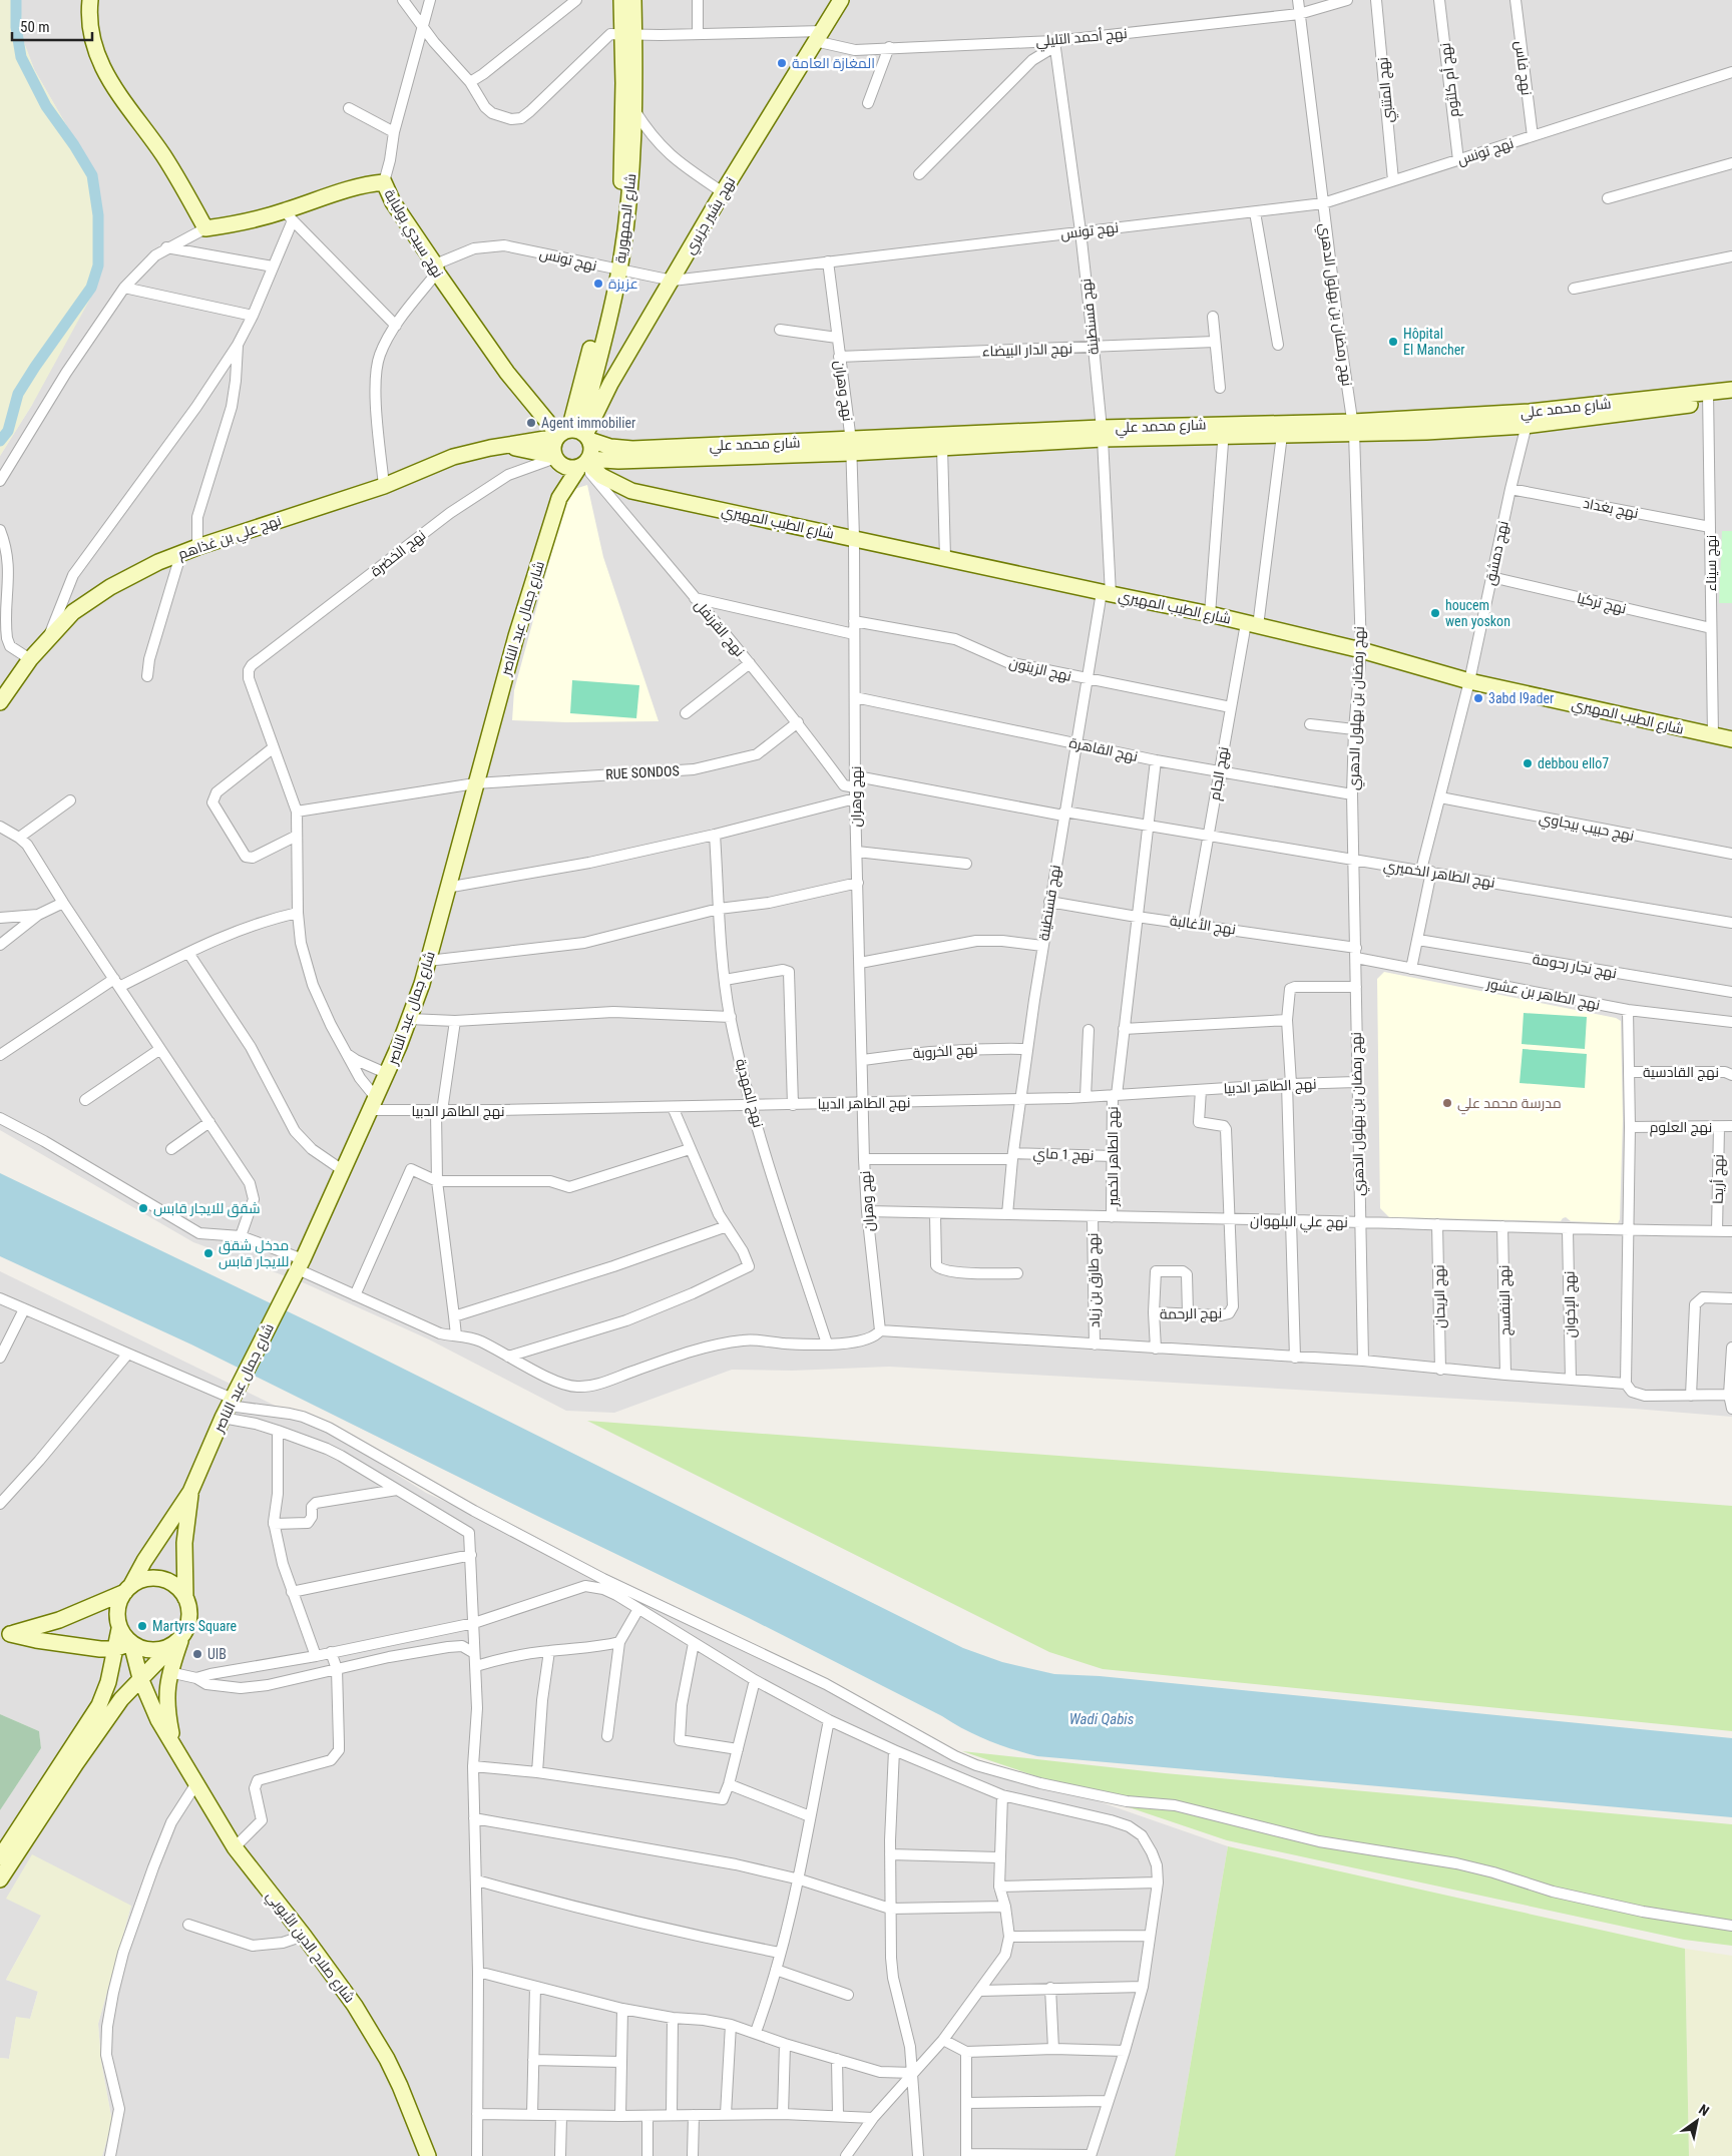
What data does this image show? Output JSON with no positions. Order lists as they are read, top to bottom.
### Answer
{
  "streets": {
    "street": [
      "نهج أحمد التليلي",
      "نهج فاس",
      "نهج أم كلثوم",
      "نهج المتنبي",
      "نهج تونس",
      "نهج بشير جزيري",
      "شارع الجمهورية",
      "نهج سيدي بولبابة",
      "نهج رمضان بن بهلول الدهري",
      "نهج قسنطينة",
      "نهج الدار البيضاء",
      "نهج وهران",
      "شارع محمد علي",
      "نهج بغداد",
      "شارع الطيب المهيري",
      "نهج علي بن غذاهم",
      "نهج الخضرة",
      "نهج دمشق",
      "نهج سيناء",
      "نهج تركيا",
      "شارع جمال عبد الناصر",
      "نهج القرنفل",
      "نهج الزيتون",
      "نهج القاهرة",
      "RUE SONDOS",
      "نهج الجام",
      "نهج حبيب بيجاوي",
      "نهج الطاهر الخميري",
      "نهج الأغالبة",
      "نهج نجار رحومة",
      "نهج الطاهر بن عشور",
      "نهج الخروبة",
      "نهج القادسية",
      "نهج الطاهر الدبيا",
      "نهج المهدية",
      "نهج العلوم",
      "نهج 1 ماي",
      "نهج الطاهر الخمير",
      "نهج أريحا",
      "نهج علي البلهوان",
      "نهج طارق بن زياد",
      "نهج الريحان",
      "نهج البنفسج",
      "نهج الإخوان",
      "نهج الرحمة",
      "شارع صلاح الدين الأيوبي"
    ]
  },
  "crossings": [
    ["نهج أحمد التليلي", "نهج بشير جزيري"],
    ["نهج أحمد التليلي", "شارع الجمهورية"],
    ["نهج أحمد التليلي", "نهج رمضان بن بهلول الدهري"],
    ["نهج أحمد التليلي", "نهج قسنطينة"],
    ["نهج فاس", "نهج تونس"],
    ["نهج أم كلثوم", "نهج تونس"],
    ["نهج المتنبي", "نهج تونس"],
    ["نهج تونس", "نهج بشير جزيري"],
    ["نهج تونس", "شارع الجمهورية"],
    ["نهج تونس", "نهج سيدي بولبابة"],
    ["نهج تونس", "نهج رمضان بن بهلول الدهري"],
    ["نهج تونس", "نهج قسنطينة"],
    ["نهج تونس", "نهج وهران"],
    ["نهج تونس", "نهج علي بن غذاهم"],
    ["نهج بشير جزيري", "شارع الجمهورية"],
    ["نهج بشير جزيري", "نهج سيدي بولبابة"],
    ["نهج بشير جزيري", "شارع محمد علي"],
    ["نهج بشير جزيري", "شارع الطيب المهيري"],
    ["نهج بشير جزيري", "نهج علي بن غذاهم"],
    ["نهج بشير جزيري", "نهج الخضرة"],
    ["نهج بشير جزيري", "شارع جمال عبد الناصر"],
    ["نهج بشير جزيري", "نهج القرنفل"],
    ["شارع الجمهورية", "نهج سيدي بولبابة"],
    ["شارع الجمهورية", "شارع محمد علي"],
    ["شارع الجمهورية", "شارع الطيب المهيري"],
    ["شارع الجمهورية", "نهج علي بن غذاهم"],
    ["شارع الجمهورية", "نهج الخضرة"],
    ["شارع الجمهورية", "شارع جمال عبد الناصر"],
    ["شارع الجمهورية", "نهج القرنفل"],
    ["نهج سيدي بولبابة", "شارع محمد علي"],
    ["نهج سيدي بولبابة", "شارع الطيب المهيري"],
    ["نهج سيدي بولبابة", "نهج علي بن غذاهم"],
    ["نهج سيدي بولبابة", "نهج الخضرة"],
    ["نهج سيدي بولبابة", "شارع جمال عبد الناصر"],
    ["نهج سيدي بولبابة", "نهج القرنفل"],
    ["نهج رمضان بن بهلول الدهري", "شارع محمد علي"],
    ["نهج رمضان بن بهلول الدهري", "شارع الطيب المهيري"],
    ["نهج رمضان بن بهلول الدهري", "نهج القاهرة"],
    ["نهج رمضان بن بهلول الدهري", "نهج الطاهر الخميري"],
    ["نهج رمضان بن بهلول الدهري", "نهج الأغالبة"],
    ["نهج رمضان بن بهلول الدهري", "نهج الطاهر بن عشور"],
    ["نهج رمضان بن بهلول الدهري", "نهج الطاهر الدبيا"],
    ["نهج رمضان بن بهلول الدهري", "نهج علي البلهوان"],
    ["نهج قسنطينة", "نهج الدار البيضاء"],
    ["نهج قسنطينة", "شارع محمد علي"],
    ["نهج قسنطينة", "شارع الطيب المهيري"],
    ["نهج قسنطينة", "نهج الزيتون"],
    ["نهج قسنطينة", "نهج القاهرة"],
    ["نهج قسنطينة", "نهج الطاهر الخميري"],
    ["نهج قسنطينة", "نهج الأغالبة"],
    ["نهج قسنطينة", "نهج الخروبة"],
    ["نهج قسنطينة", "نهج الطاهر الدبيا"],
    ["نهج قسنطينة", "نهج 1 ماي"],
    ["نهج قسنطينة", "نهج علي البلهوان"],
    ["نهج الدار البيضاء", "نهج وهران"],
    ["نهج وهران", "شارع محمد علي"],
    ["نهج وهران", "شارع الطيب المهيري"],
    ["نهج وهران", "نهج القرنفل"],
    ["نهج وهران", "نهج الزيتون"],
    ["نهج وهران", "نهج القاهرة"],
    ["نهج وهران", "نهج الطاهر الخميري"],
    ["نهج وهران", "نهج الخروبة"],
    ["نهج وهران", "نهج الطاهر الدبيا"],
    ["نهج وهران", "نهج 1 ماي"],
    ["نهج وهران", "نهج علي البلهوان"],
    ["شارع محمد علي", "شارع الطيب المهيري"],
    ["شارع محمد علي", "نهج علي بن غذاهم"],
    ["شارع محمد علي", "نهج الخضرة"],
    ["شارع محمد علي", "نهج دمشق"],
    ["شارع محمد علي", "نهج سيناء"],
    ["شارع محمد علي", "شارع جمال عبد الناصر"],
    ["شارع محمد علي", "نهج القرنفل"],
    ["شارع محمد علي", "نهج الجام"],
    ["نهج بغداد", "نهج دمشق"],
    ["نهج بغداد", "نهج سيناء"],
    ["شارع الطيب المهيري", "نهج علي بن غذاهم"],
    ["شارع الطيب المهيري", "نهج الخضرة"],
    ["شارع الطيب المهيري", "نهج دمشق"],
    ["شارع الطيب المهيري", "نهج سيناء"],
    ["شارع الطيب المهيري", "شارع جمال عبد الناصر"],
    ["شارع الطيب المهيري", "نهج القرنفل"],
    ["شارع الطيب المهيري", "نهج الجام"],
    ["نهج علي بن غذاهم", "نهج الخضرة"],
    ["نهج علي بن غذاهم", "شارع جمال عبد الناصر"],
    ["نهج علي بن غذاهم", "نهج القرنفل"],
    ["نهج الخضرة", "شارع جمال عبد الناصر"],
    ["نهج الخضرة", "نهج القرنفل"],
    ["نهج دمشق", "نهج تركيا"],
    ["نهج دمشق", "نهج حبيب بيجاوي"],
    ["نهج دمشق", "نهج الطاهر الخميري"],
    ["نهج دمشق", "نهج نجار رحومة"],
    ["نهج دمشق", "نهج الطاهر بن عشور"],
    ["نهج سيناء", "نهج تركيا"],
    ["شارع جمال عبد الناصر", "نهج القرنفل"],
    ["شارع جمال عبد الناصر", "RUE SONDOS"],
    ["شارع جمال عبد الناصر", "نهج الطاهر الدبيا"],
    ["نهج القرنفل", "RUE SONDOS"],
    ["نهج الزيتون", "نهج الجام"],
    ["نهج القاهرة", "نهج الجام"],
    ["نهج الجام", "نهج الطاهر الخميري"],
    ["نهج الجام", "نهج الأغالبة"],
    ["نهج الأغالبة", "نهج الطاهر بن عشور"],
    ["نهج الطاهر الدبيا", "نهج المهدية"],
    ["نهج الطاهر الدبيا", "نهج الطاهر الخمير"],
    ["نهج العلوم", "نهج أريحا"],
    ["نهج 1 ماي", "نهج الطاهر الخمير"],
    ["نهج الطاهر الخمير", "نهج علي البلهوان"],
    ["نهج أريحا", "نهج علي البلهوان"],
    ["نهج علي البلهوان", "نهج طارق بن زياد"],
    ["نهج علي البلهوان", "نهج الريحان"],
    ["نهج علي البلهوان", "نهج البنفسج"],
    ["نهج علي البلهوان", "نهج الإخوان"],
    ["نهج علي البلهوان", "نهج الرحمة"]
  ],
  "water": ["Wadi Qabis"],
  "places": [
    "المغازة العامة",
    "عزيزة",
    "Hôpital El Mancher",
    "Agent immobilier",
    "houcem wen yoskon",
    "3abd l9ader",
    "debbou ello7",
    "مدرسة محمد علي",
    "شقق للايجار قابس",
    "مدخل شقق للايجار قابس",
    "Martyrs Square",
    "UIB"
  ],
  "scale_bar": "50 m",
  "north": "top right"
}
